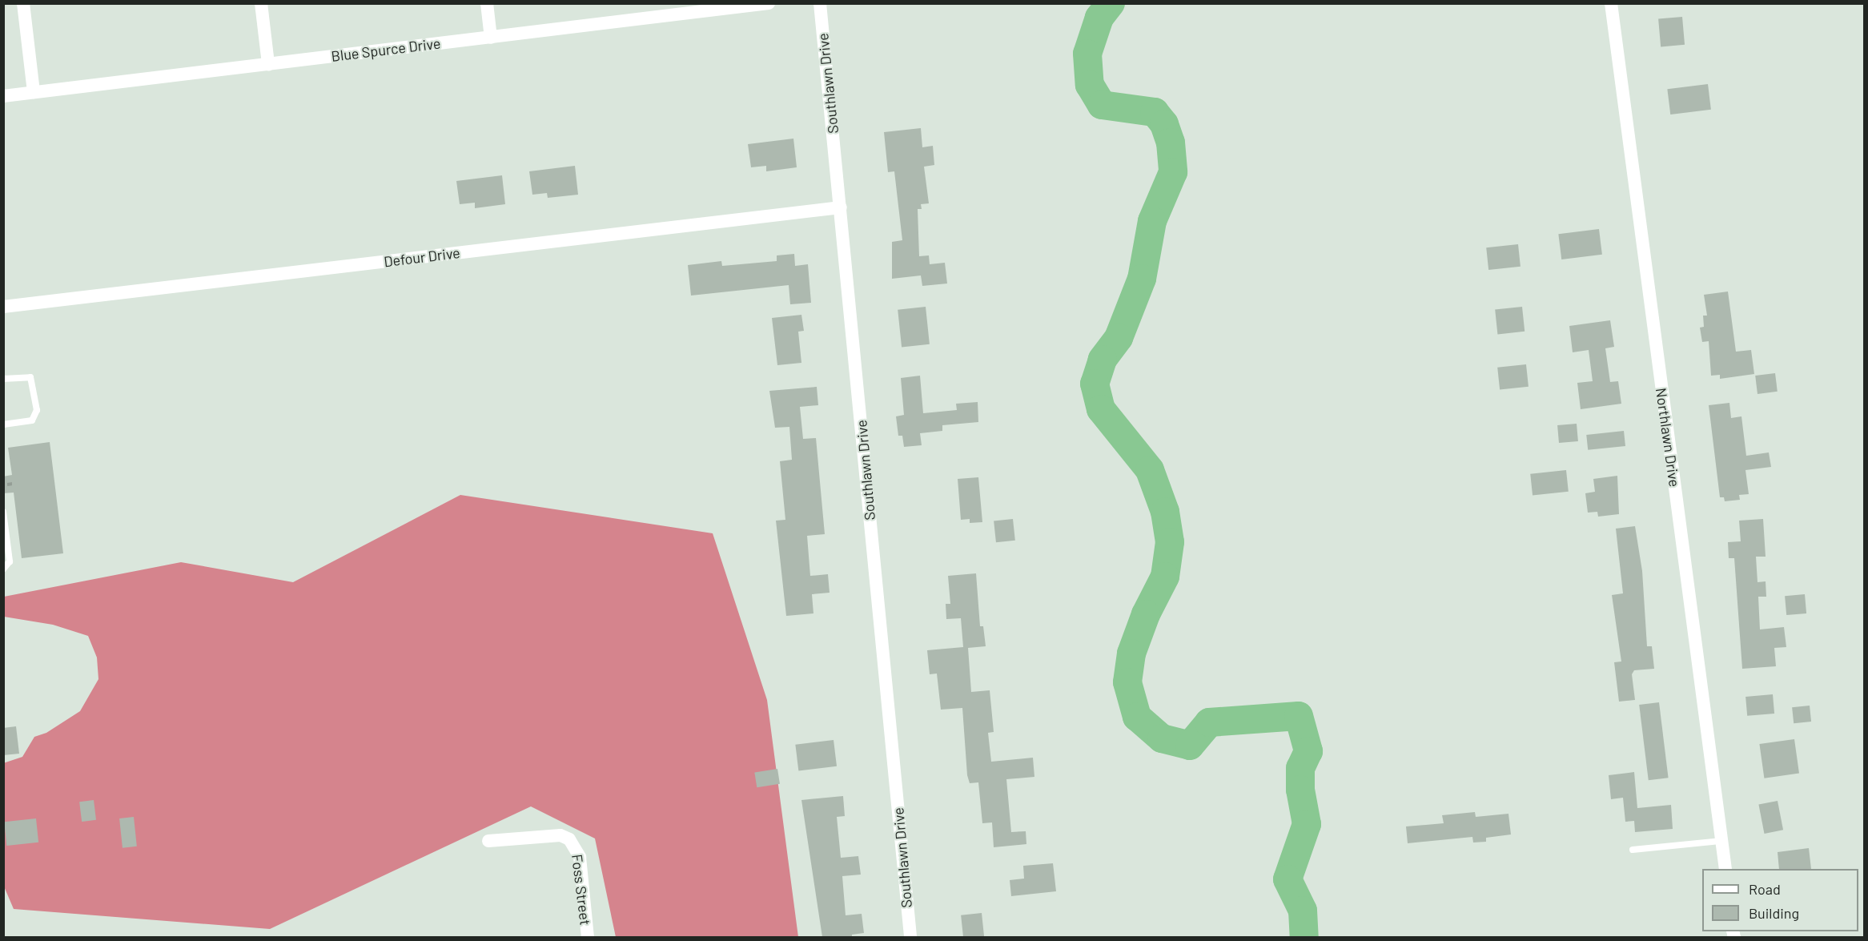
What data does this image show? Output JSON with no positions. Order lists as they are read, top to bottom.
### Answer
{
  "streets": {
    "street": [
      "Blue Spurce Drive",
      "Southlawn Drive",
      "Defour Drive",
      "Northlawn Drive",
      "Foss Street"
    ]
  },
  "crossings": [
    ["Southlawn Drive", "Defour Drive"]
  ],
  "legend": ["Road", "Building"]
}
